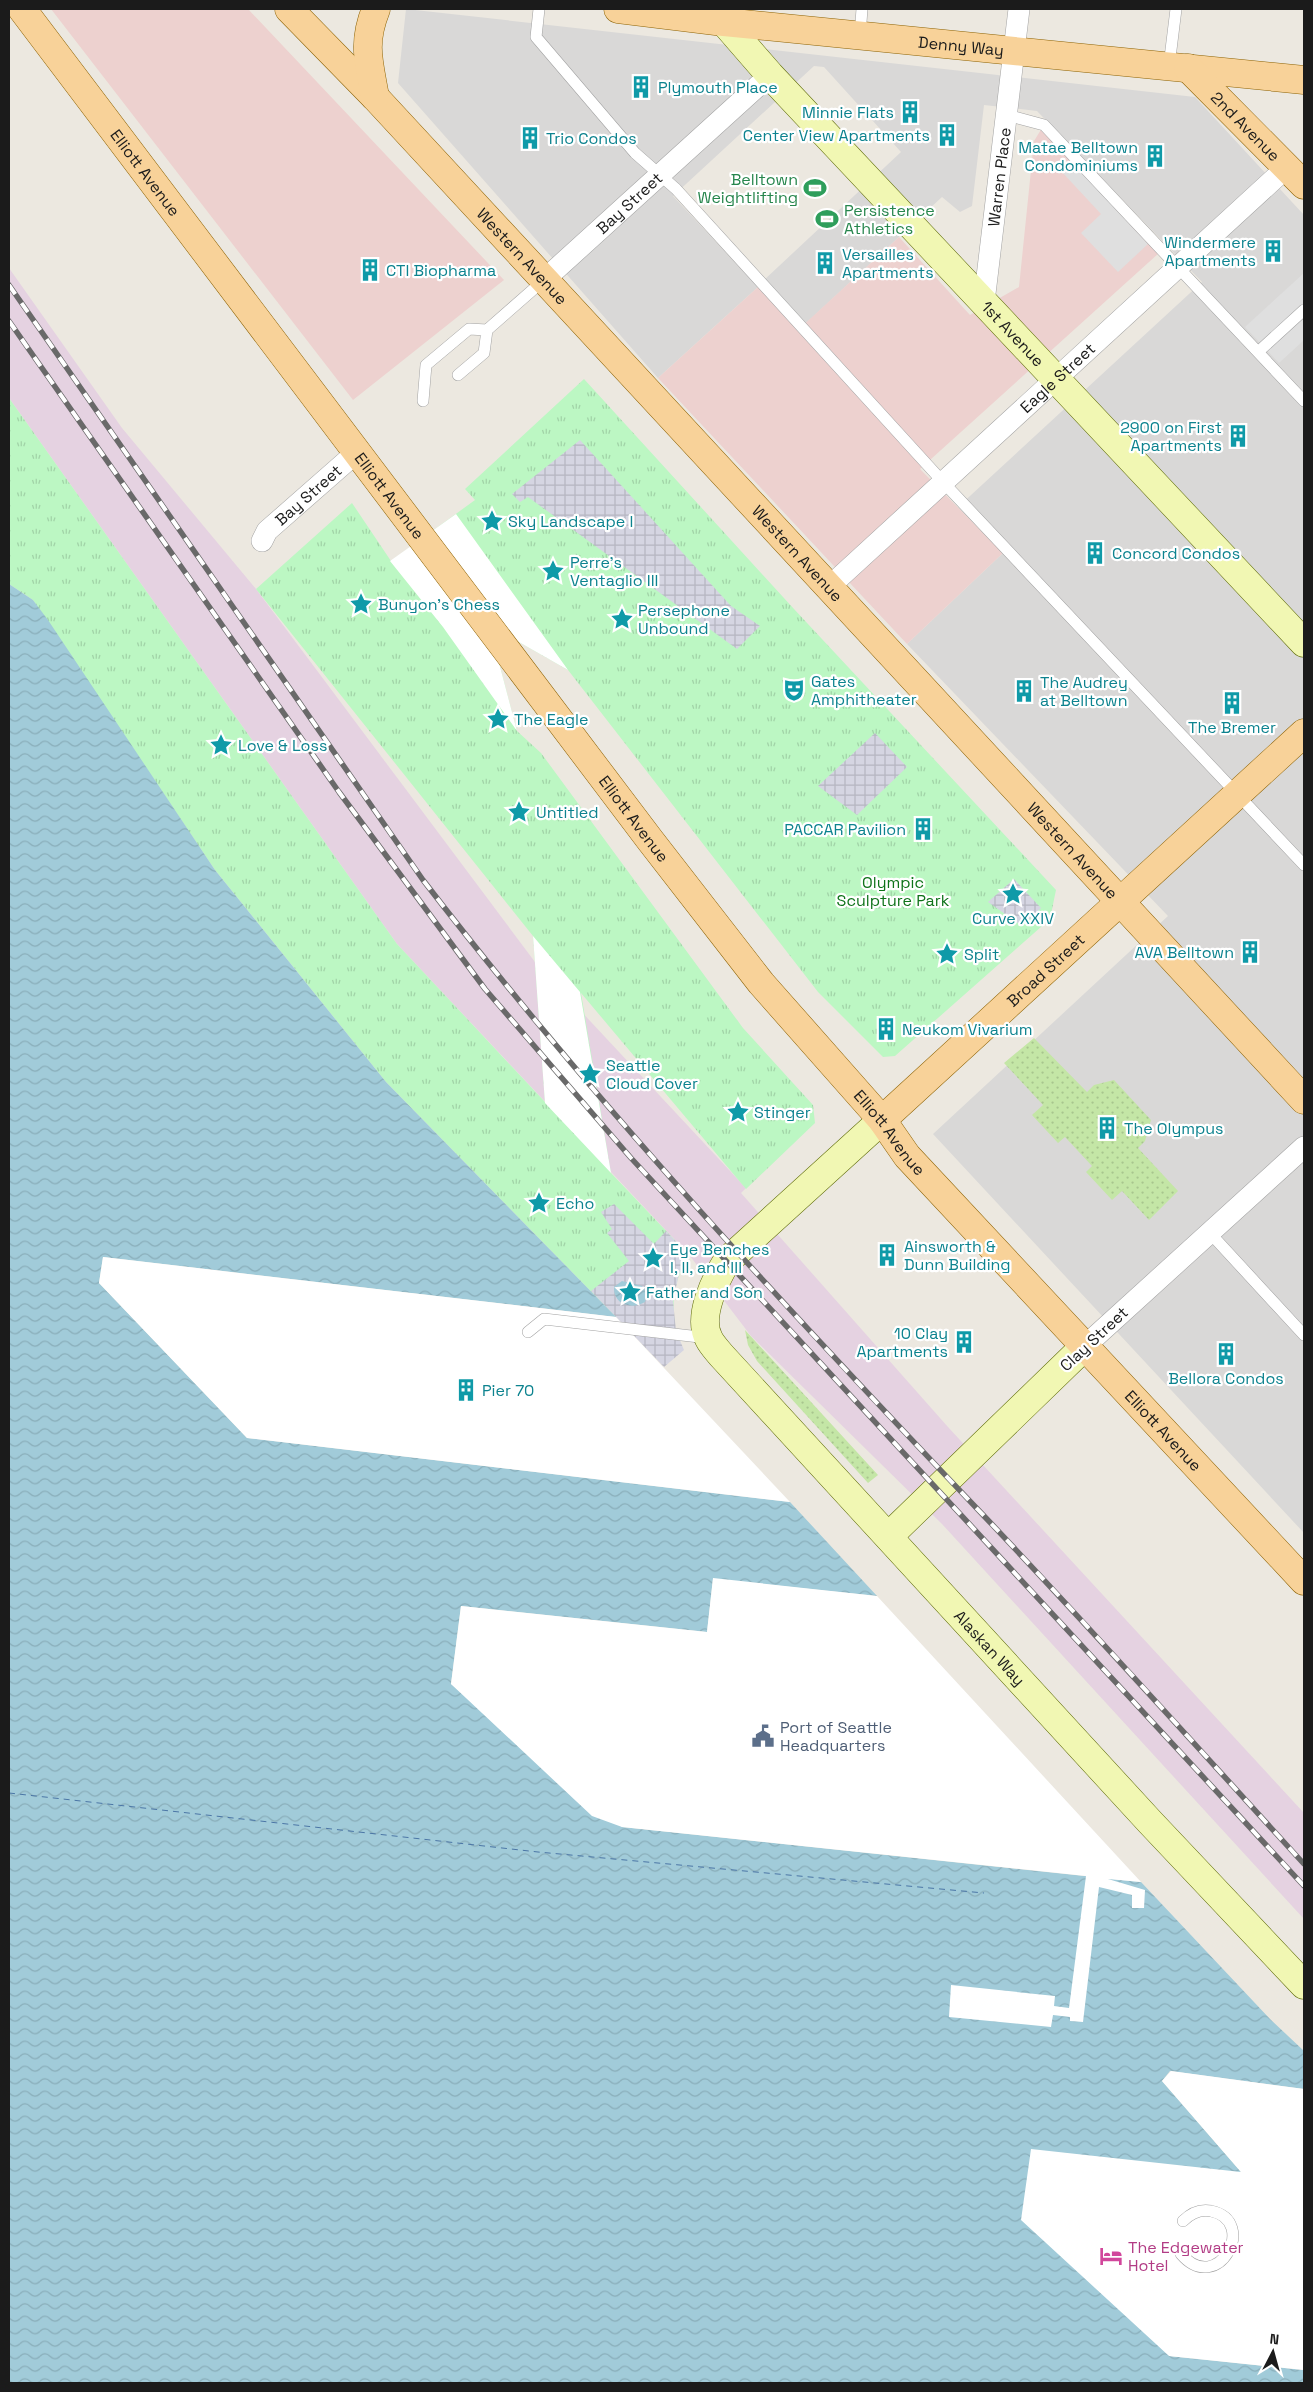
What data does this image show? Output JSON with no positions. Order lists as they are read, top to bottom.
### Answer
{
  "streets": {
    "main road": [
      "Denny Way",
      "2nd Avenue",
      "Elliott Avenue",
      "Western Avenue",
      "1st Avenue",
      "Broad Street",
      "Clay Street",
      "Alaskan Way"
    ],
    "street": ["Warren Place", "Bay Street", "Eagle Street"]
  },
  "crossings": [
    ["Denny Way", "2nd Avenue"],
    ["Denny Way", "Warren Place"],
    ["Denny Way", "1st Avenue"],
    ["2nd Avenue", "Eagle Street"],
    ["Elliott Avenue", "Bay Street"],
    ["Elliott Avenue", "Broad Street"],
    ["Elliott Avenue", "Clay Street"],
    ["Warren Place", "1st Avenue"],
    ["Bay Street", "Western Avenue"],
    ["Bay Street", "1st Avenue"],
    ["Western Avenue", "Eagle Street"],
    ["Western Avenue", "Broad Street"],
    ["1st Avenue", "Eagle Street"],
    ["Broad Street", "Alaskan Way"],
    ["Clay Street", "Alaskan Way"]
  ],
  "parks": ["Olympic Sculpture Park"],
  "places": {
    "building": [
      "Plymouth Place",
      "Minnie Flats",
      "Center View Apartments",
      "Trio Condos",
      "Matae Belltown Condominiums",
      "Windermere Apartments",
      "Versailles Apartments",
      "CTI Biopharma",
      "2900 on First Apartments",
      "Concord Condos",
      "The Audrey at Belltown",
      "The Bremer",
      "PACCAR Pavilion",
      "AVA Belltown",
      "Neukom Vivarium",
      "The Olympus",
      "Ainsworth & Dunn Building",
      "10 Clay Apartments",
      "Bellora Condos",
      "Pier 70"
    ],
    "sports": ["Belltown Weightlifting", "Persistence Athletics"],
    "place": [
      "Sky Landscape I",
      "Perre’s Ventaglio III",
      "Bunyon's Chess",
      "Persephone Unbound",
      "The Eagle",
      "Love & Loss",
      "Untitled",
      "Curve XXIV",
      "Split",
      "Seattle Cloud Cover",
      "Stinger",
      "Echo",
      "Eye Benches I, II, and III",
      "Father and Son"
    ],
    "theatre": ["Gates Amphitheater"],
    "public building": ["Port of Seattle Headquarters"],
    "hotel": ["The Edgewater Hotel"]
  },
  "north": "top"
}
